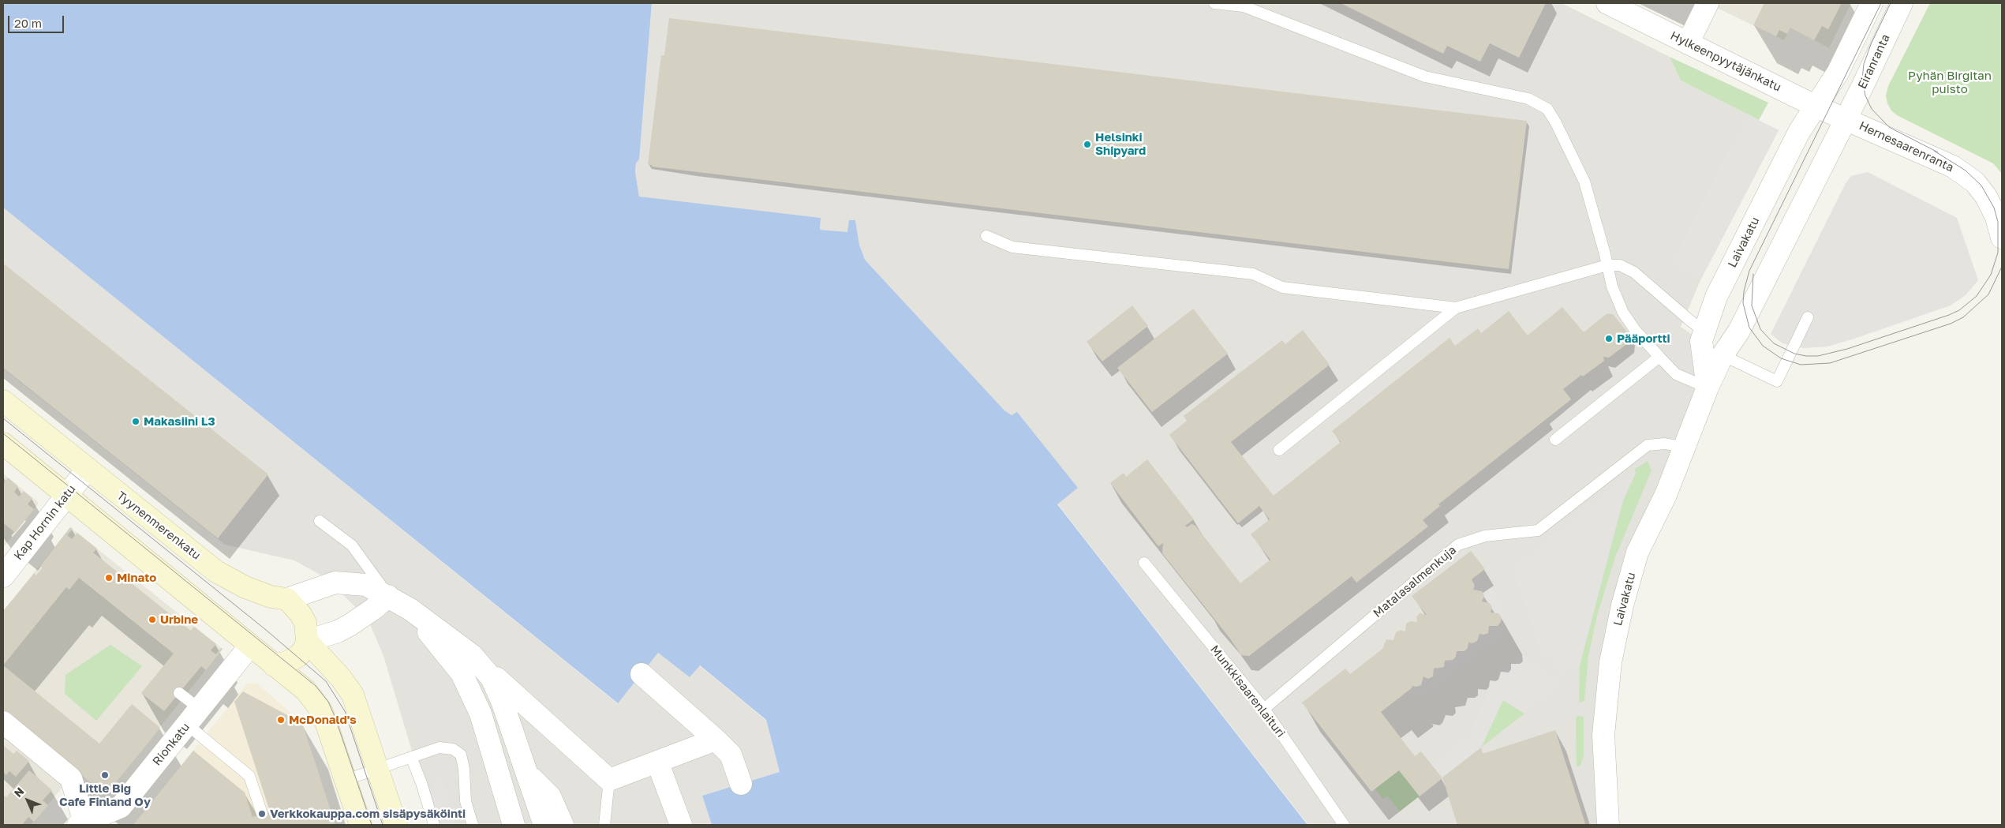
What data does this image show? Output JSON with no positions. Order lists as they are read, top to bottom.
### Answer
{
  "streets": {
    "main road": ["Tyynenmerenkatu"],
    "street": [
      "Hylkeenpyytäjänkatu",
      "Eiranranta",
      "Hernesaarenranta",
      "Laivakatu",
      "Kap Hornin katu",
      "Rionkatu"
    ],
    "lane": ["Matalasalmenkuja", "Munkkisaarenlaituri"]
  },
  "crossings": [
    ["Hylkeenpyytäjänkatu", "Eiranranta"],
    ["Hylkeenpyytäjänkatu", "Hernesaarenranta"],
    ["Hylkeenpyytäjänkatu", "Laivakatu"],
    ["Eiranranta", "Hernesaarenranta"],
    ["Eiranranta", "Laivakatu"],
    ["Hernesaarenranta", "Laivakatu"],
    ["Laivakatu", "Matalasalmenkuja"],
    ["Kap Hornin katu", "Tyynenmerenkatu"],
    ["Matalasalmenkuja", "Munkkisaarenlaituri"]
  ],
  "parks": ["Pyhän Birgitan puisto"],
  "places": [
    "Helsinki Shipyard",
    "Pääportti",
    "Makasiini L3",
    "Minato",
    "Urbine",
    "McDonald's",
    "Little Big Cafe Finland Oy",
    "Verkkokauppa.com sisäpysäköinti"
  ],
  "scale_bar": "20 m",
  "north": "top left"
}
